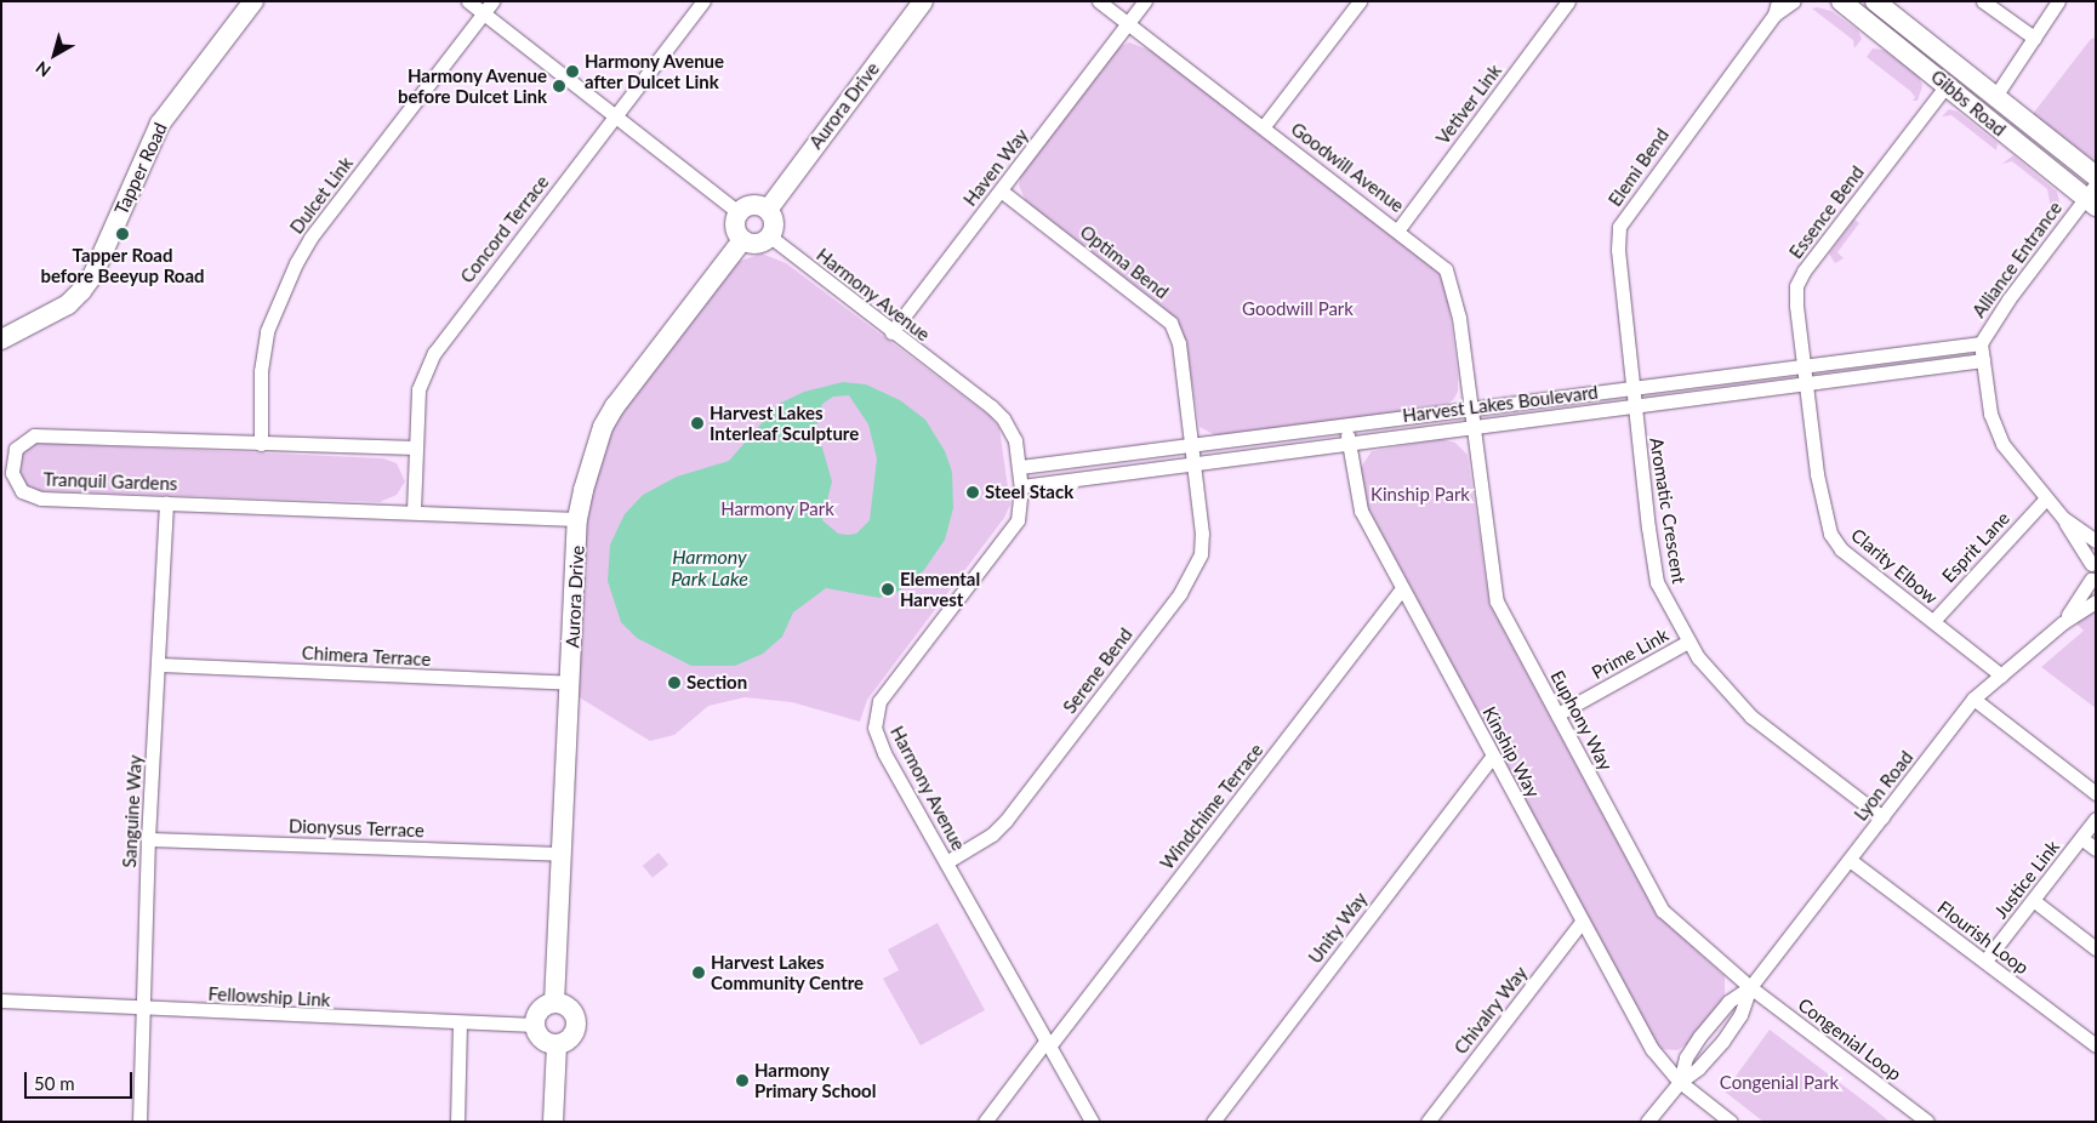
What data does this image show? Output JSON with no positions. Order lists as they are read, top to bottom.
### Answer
{
  "streets": {
    "street": [
      "Gibbs Road",
      "Vetiver Link",
      "Aurora Drive",
      "Haven Way",
      "Goodwill Avenue",
      "Elemi Bend",
      "Tapper Road",
      "Dulcet Link",
      "Essence Bend",
      "Concord Terrace",
      "Alliance Entrance",
      "Optima Bend",
      "Harmony Avenue",
      "Harvest Lakes Boulevard",
      "Tranquil Gardens",
      "Aromatic Crescent",
      "Esprit Lane",
      "Clarity Elbow",
      "Prime Link",
      "Chimera Terrace",
      "Serene Bend",
      "Euphony Way",
      "Kinship Way",
      "Lyon Road",
      "Windchime Terrace",
      "Sanguine Way",
      "Dionysus Terrace",
      "Justice Link",
      "Unity Way",
      "Flourish Loop",
      "Fellowship Link",
      "Chivalry Way",
      "Congenial Loop"
    ]
  },
  "crossings": [
    ["Gibbs Road", "Essence Bend"],
    ["Gibbs Road", "Alliance Entrance"],
    ["Vetiver Link", "Goodwill Avenue"],
    ["Aurora Drive", "Harmony Avenue"],
    ["Aurora Drive", "Tranquil Gardens"],
    ["Aurora Drive", "Chimera Terrace"],
    ["Aurora Drive", "Dionysus Terrace"],
    ["Aurora Drive", "Fellowship Link"],
    ["Haven Way", "Goodwill Avenue"],
    ["Haven Way", "Optima Bend"],
    ["Haven Way", "Harmony Avenue"],
    ["Goodwill Avenue", "Harvest Lakes Boulevard"],
    ["Goodwill Avenue", "Euphony Way"],
    ["Elemi Bend", "Harvest Lakes Boulevard"],
    ["Elemi Bend", "Aromatic Crescent"],
    ["Dulcet Link", "Tranquil Gardens"],
    ["Essence Bend", "Harvest Lakes Boulevard"],
    ["Essence Bend", "Clarity Elbow"],
    ["Concord Terrace", "Tranquil Gardens"],
    ["Alliance Entrance", "Harvest Lakes Boulevard"],
    ["Alliance Entrance", "Esprit Lane"],
    ["Optima Bend", "Harvest Lakes Boulevard"],
    ["Optima Bend", "Serene Bend"],
    ["Harmony Avenue", "Harvest Lakes Boulevard"],
    ["Harmony Avenue", "Serene Bend"],
    ["Harmony Avenue", "Windchime Terrace"],
    ["Harvest Lakes Boulevard", "Aromatic Crescent"],
    ["Harvest Lakes Boulevard", "Clarity Elbow"],
    ["Harvest Lakes Boulevard", "Serene Bend"],
    ["Harvest Lakes Boulevard", "Euphony Way"],
    ["Harvest Lakes Boulevard", "Kinship Way"],
    ["Tranquil Gardens", "Sanguine Way"],
    ["Aromatic Crescent", "Prime Link"],
    ["Aromatic Crescent", "Lyon Road"],
    ["Esprit Lane", "Clarity Elbow"],
    ["Clarity Elbow", "Lyon Road"],
    ["Prime Link", "Euphony Way"],
    ["Chimera Terrace", "Sanguine Way"],
    ["Euphony Way", "Lyon Road"],
    ["Euphony Way", "Congenial Loop"],
    ["Kinship Way", "Lyon Road"],
    ["Kinship Way", "Windchime Terrace"],
    ["Kinship Way", "Unity Way"],
    ["Kinship Way", "Chivalry Way"],
    ["Lyon Road", "Flourish Loop"],
    ["Lyon Road", "Congenial Loop"],
    ["Sanguine Way", "Dionysus Terrace"],
    ["Sanguine Way", "Fellowship Link"],
    ["Justice Link", "Flourish Loop"]
  ],
  "water": ["Harmony Park Lake"],
  "parks": [
    "Goodwill Park",
    "Kinship Park",
    "Harmony Park",
    "Congenial Park"
  ],
  "places": [
    "Harmony Avenue after Dulcet Link",
    "Harmony Avenue before Dulcet Link",
    "Tapper Road before Beeyup Road",
    "Harvest Lakes Interleaf Sculpture",
    "Steel Stack",
    "Elemental Harvest",
    "Section",
    "Harvest Lakes Community Centre",
    "Harmony Primary School"
  ],
  "scale_bar": "50 m",
  "north": "bottom left"
}
